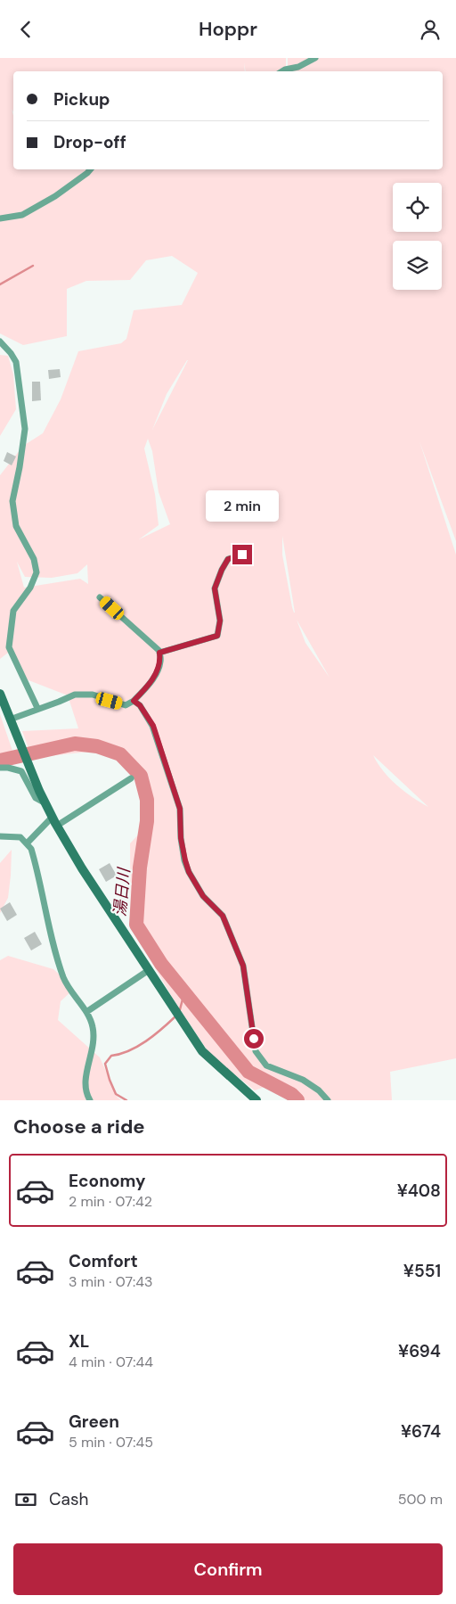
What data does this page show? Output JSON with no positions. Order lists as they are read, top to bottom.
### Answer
{
  "water": ["湯日川"],
  "page": {
    "header": "Hoppr",
    "banner": ["Pickup", "Drop-off"],
    "bubble": "2 min",
    "heading": "Choose a ride",
    "list": [
      {
        "name": "Economy",
        "note": "2 min · 07:42",
        "value": "¥408"
      },
      {
        "name": "Comfort",
        "note": "3 min · 07:43",
        "value": "¥551"
      },
      {
        "name": "XL",
        "note": "4 min · 07:44",
        "value": "¥694"
      },
      {
        "name": "Green",
        "note": "5 min · 07:45",
        "value": "¥674"
      }
    ],
    "pay": ["Cash", "500 m"],
    "buttons": "Confirm"
  }
}
